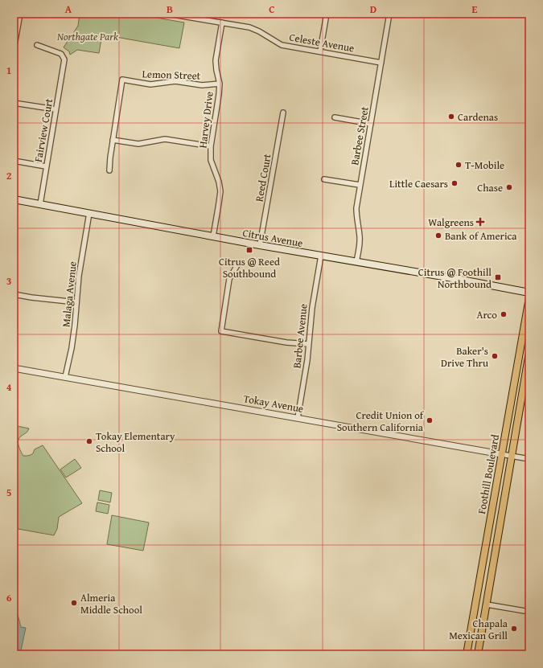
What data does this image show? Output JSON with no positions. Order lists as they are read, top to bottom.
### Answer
{
  "streets": {
    "main road": ["Citrus Avenue", "Foothill Boulevard"],
    "street": [
      "Celeste Avenue",
      "Lemon Street",
      "Harvey Drive",
      "Fairview Court",
      "Barbee Street",
      "Reed Court",
      "Malaga Avenue",
      "Barbee Avenue",
      "Tokay Avenue"
    ]
  },
  "crossings": [
    ["Celeste Avenue", "Harvey Drive"],
    ["Celeste Avenue", "Barbee Street"],
    ["Lemon Street", "Harvey Drive"],
    ["Harvey Drive", "Citrus Avenue"],
    ["Fairview Court", "Citrus Avenue"],
    ["Barbee Street", "Citrus Avenue"],
    ["Reed Court", "Citrus Avenue"],
    ["Citrus Avenue", "Malaga Avenue"],
    ["Citrus Avenue", "Barbee Avenue"],
    ["Malaga Avenue", "Tokay Avenue"],
    ["Barbee Avenue", "Tokay Avenue"],
    ["Tokay Avenue", "Foothill Boulevard"]
  ],
  "parks": ["Northgate Park"],
  "places": {
    "other": [
      "Cardenas",
      "T-Mobile",
      "Little Caesars",
      "Chase",
      "Bank of America",
      "Arco",
      "Baker's Drive Thru",
      "Credit Union of Southern California",
      "Tokay Elementary School",
      "Almeria Middle School",
      "Chapala Mexican Grill"
    ],
    "health": ["Walgreens"],
    "transit": ["Citrus @ Reed Southbound", "Citrus @ Foothill Northbound"]
  },
  "grid": {
    "columns": [
      "A",
      "B",
      "C",
      "D",
      "E"
    ],
    "rows": [
      "1",
      "2",
      "3",
      "4",
      "5",
      "6"
    ]
  }
}
